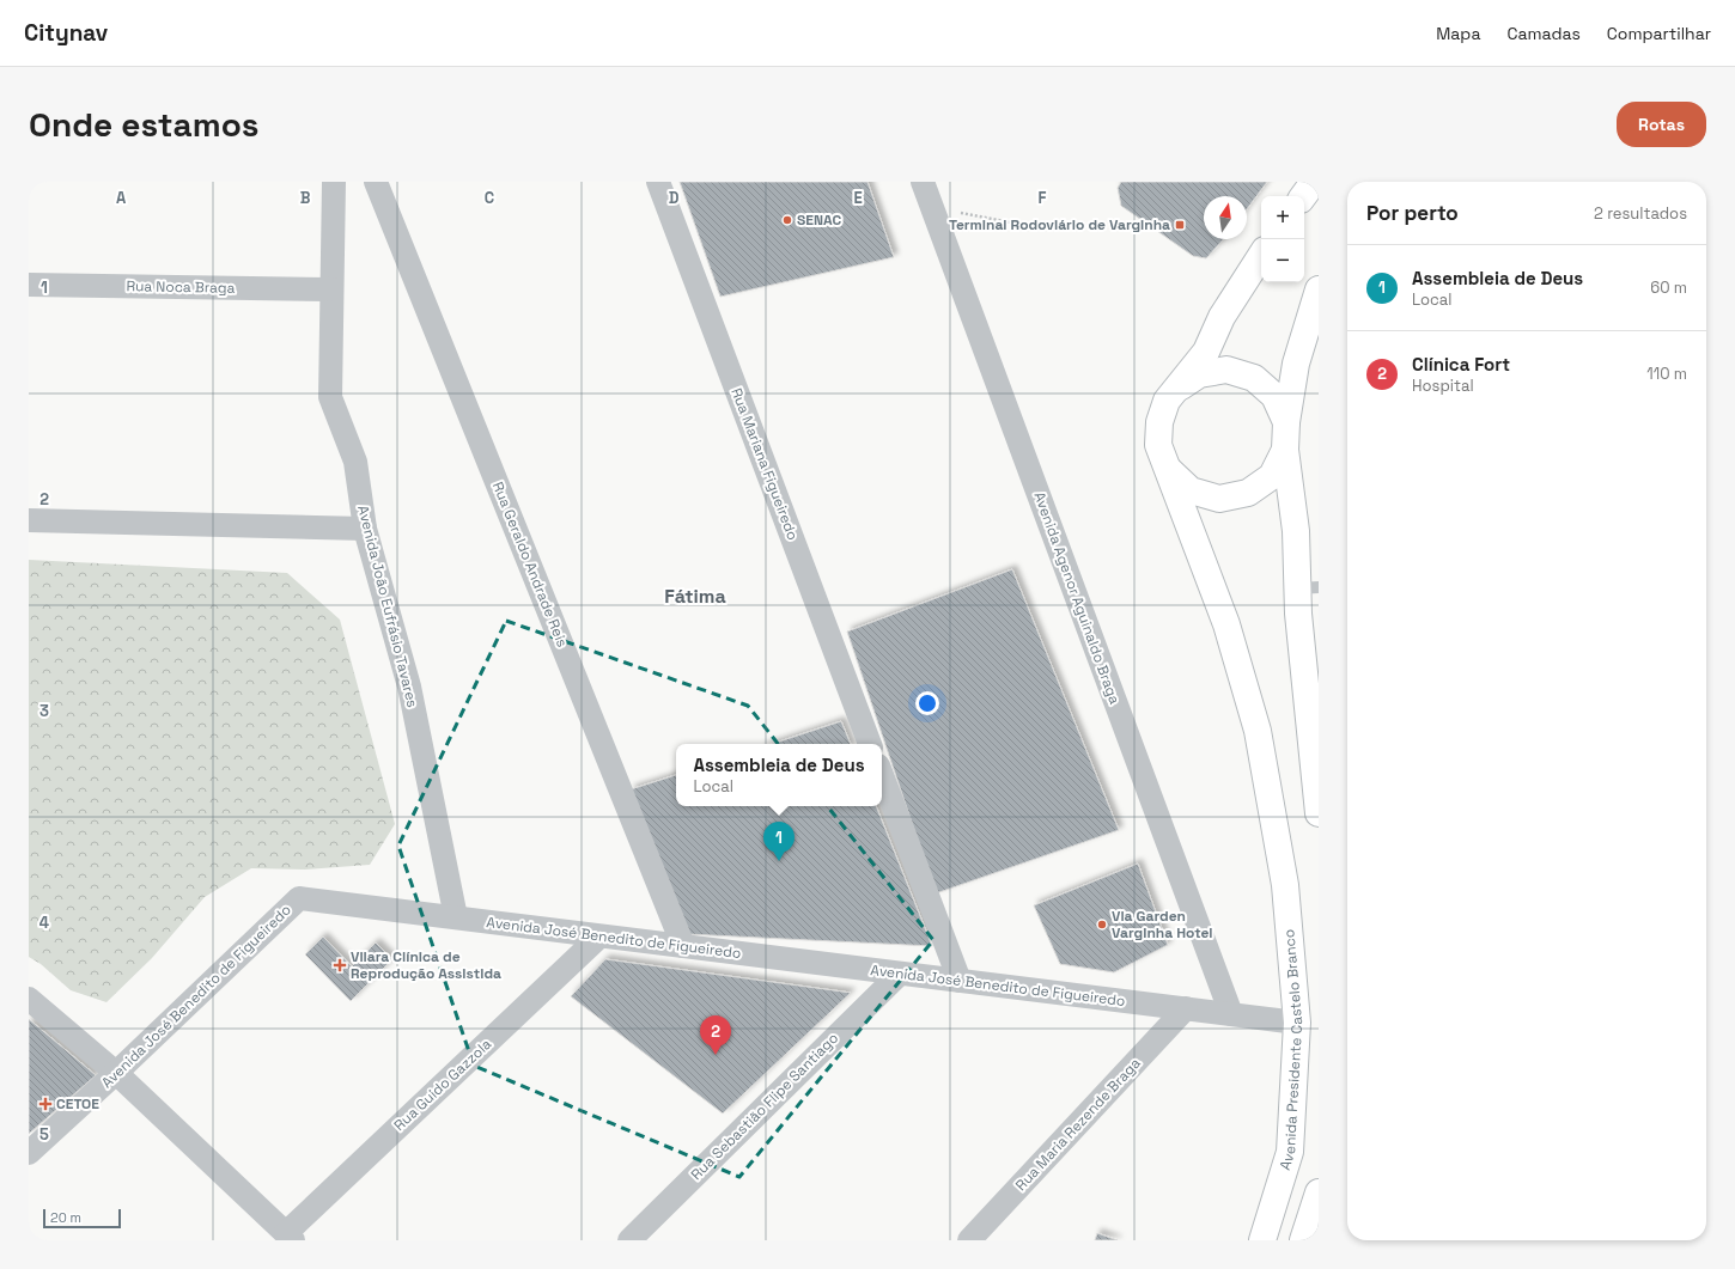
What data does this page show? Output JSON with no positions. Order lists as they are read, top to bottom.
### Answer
{
  "streets": {
    "main road": ["Avenida Presidente Castelo Branco"],
    "street": [
      "Rua Noca Braga",
      "Rua Mariana Figueiredo",
      "Rua Geraldo Andrade Reis",
      "Avenida Agenor Aguinaldo Braga",
      "Avenida João Eufrásio Tavares",
      "Avenida José Benedito de Figueiredo",
      "Rua Guido Gazzola",
      "Rua Sebastião Flipe Santiago",
      "Rua Maria Rezende Braga"
    ]
  },
  "crossings": [
    ["Rua Noca Braga", "Avenida João Eufrásio Tavares"],
    ["Rua Geraldo Andrade Reis", "Avenida José Benedito de Figueiredo"],
    ["Avenida Agenor Aguinaldo Braga", "Avenida José Benedito de Figueiredo"],
    ["Avenida João Eufrásio Tavares", "Avenida José Benedito de Figueiredo"],
    ["Avenida José Benedito de Figueiredo", "Avenida Presidente Castelo Branco"],
    ["Avenida José Benedito de Figueiredo", "Rua Guido Gazzola"],
    ["Avenida José Benedito de Figueiredo", "Rua Sebastião Flipe Santiago"],
    ["Avenida José Benedito de Figueiredo", "Rua Maria Rezende Braga"]
  ],
  "districts": ["Fátima"],
  "places": {
    "other": ["SENAC", "Via Garden Varginha Hotel"],
    "transit": ["Terminal Rodoviário de Varginha"],
    "health": ["Vilara Clínica de Reprodução Assistida", "CETOE"]
  },
  "scale_bar": "20 m",
  "north": "top",
  "page": {
    "header": "Citynav",
    "nav": ["Mapa", "Camadas", "Compartilhar"],
    "buttons": "Rotas",
    "title": "Onde estamos",
    "heading": ["Por perto", "2 resultados"],
    "map_buttons": ["+", "−"],
    "list": [
      {
        "mark": "1",
        "name": "Assembleia de Deus",
        "note": "Local",
        "value": "60 m"
      },
      {
        "mark": "2",
        "name": "Clínica Fort",
        "note": "Hospital",
        "value": "110 m"
      }
    ],
    "popup": ["Assembleia de Deus", "Local"],
    "pins": ["1", "2"],
    "scale": "20 m"
  },
  "grid": {
    "columns": [
      "A",
      "B",
      "C",
      "D",
      "E",
      "F"
    ],
    "rows": [
      "1",
      "2",
      "3",
      "4",
      "5"
    ]
  }
}
